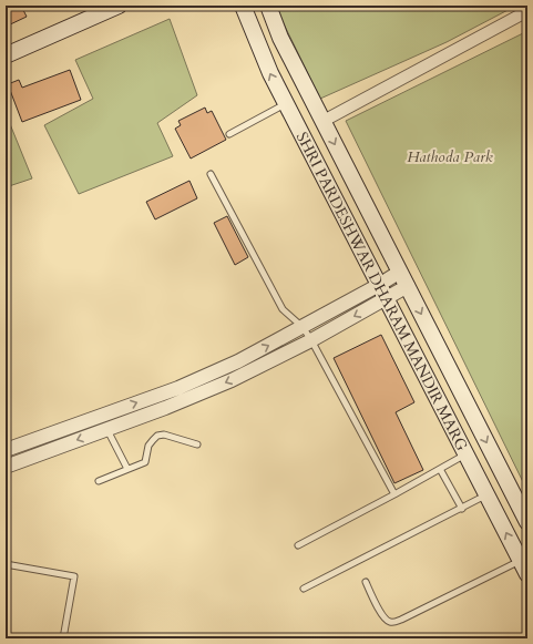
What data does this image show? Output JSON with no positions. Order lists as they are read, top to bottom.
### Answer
{
  "streets": {
    "main road": ["SHRI PARDESHWAR DHARAM MANDIR MARG"]
  },
  "parks": ["Hathoda Park"]
}
